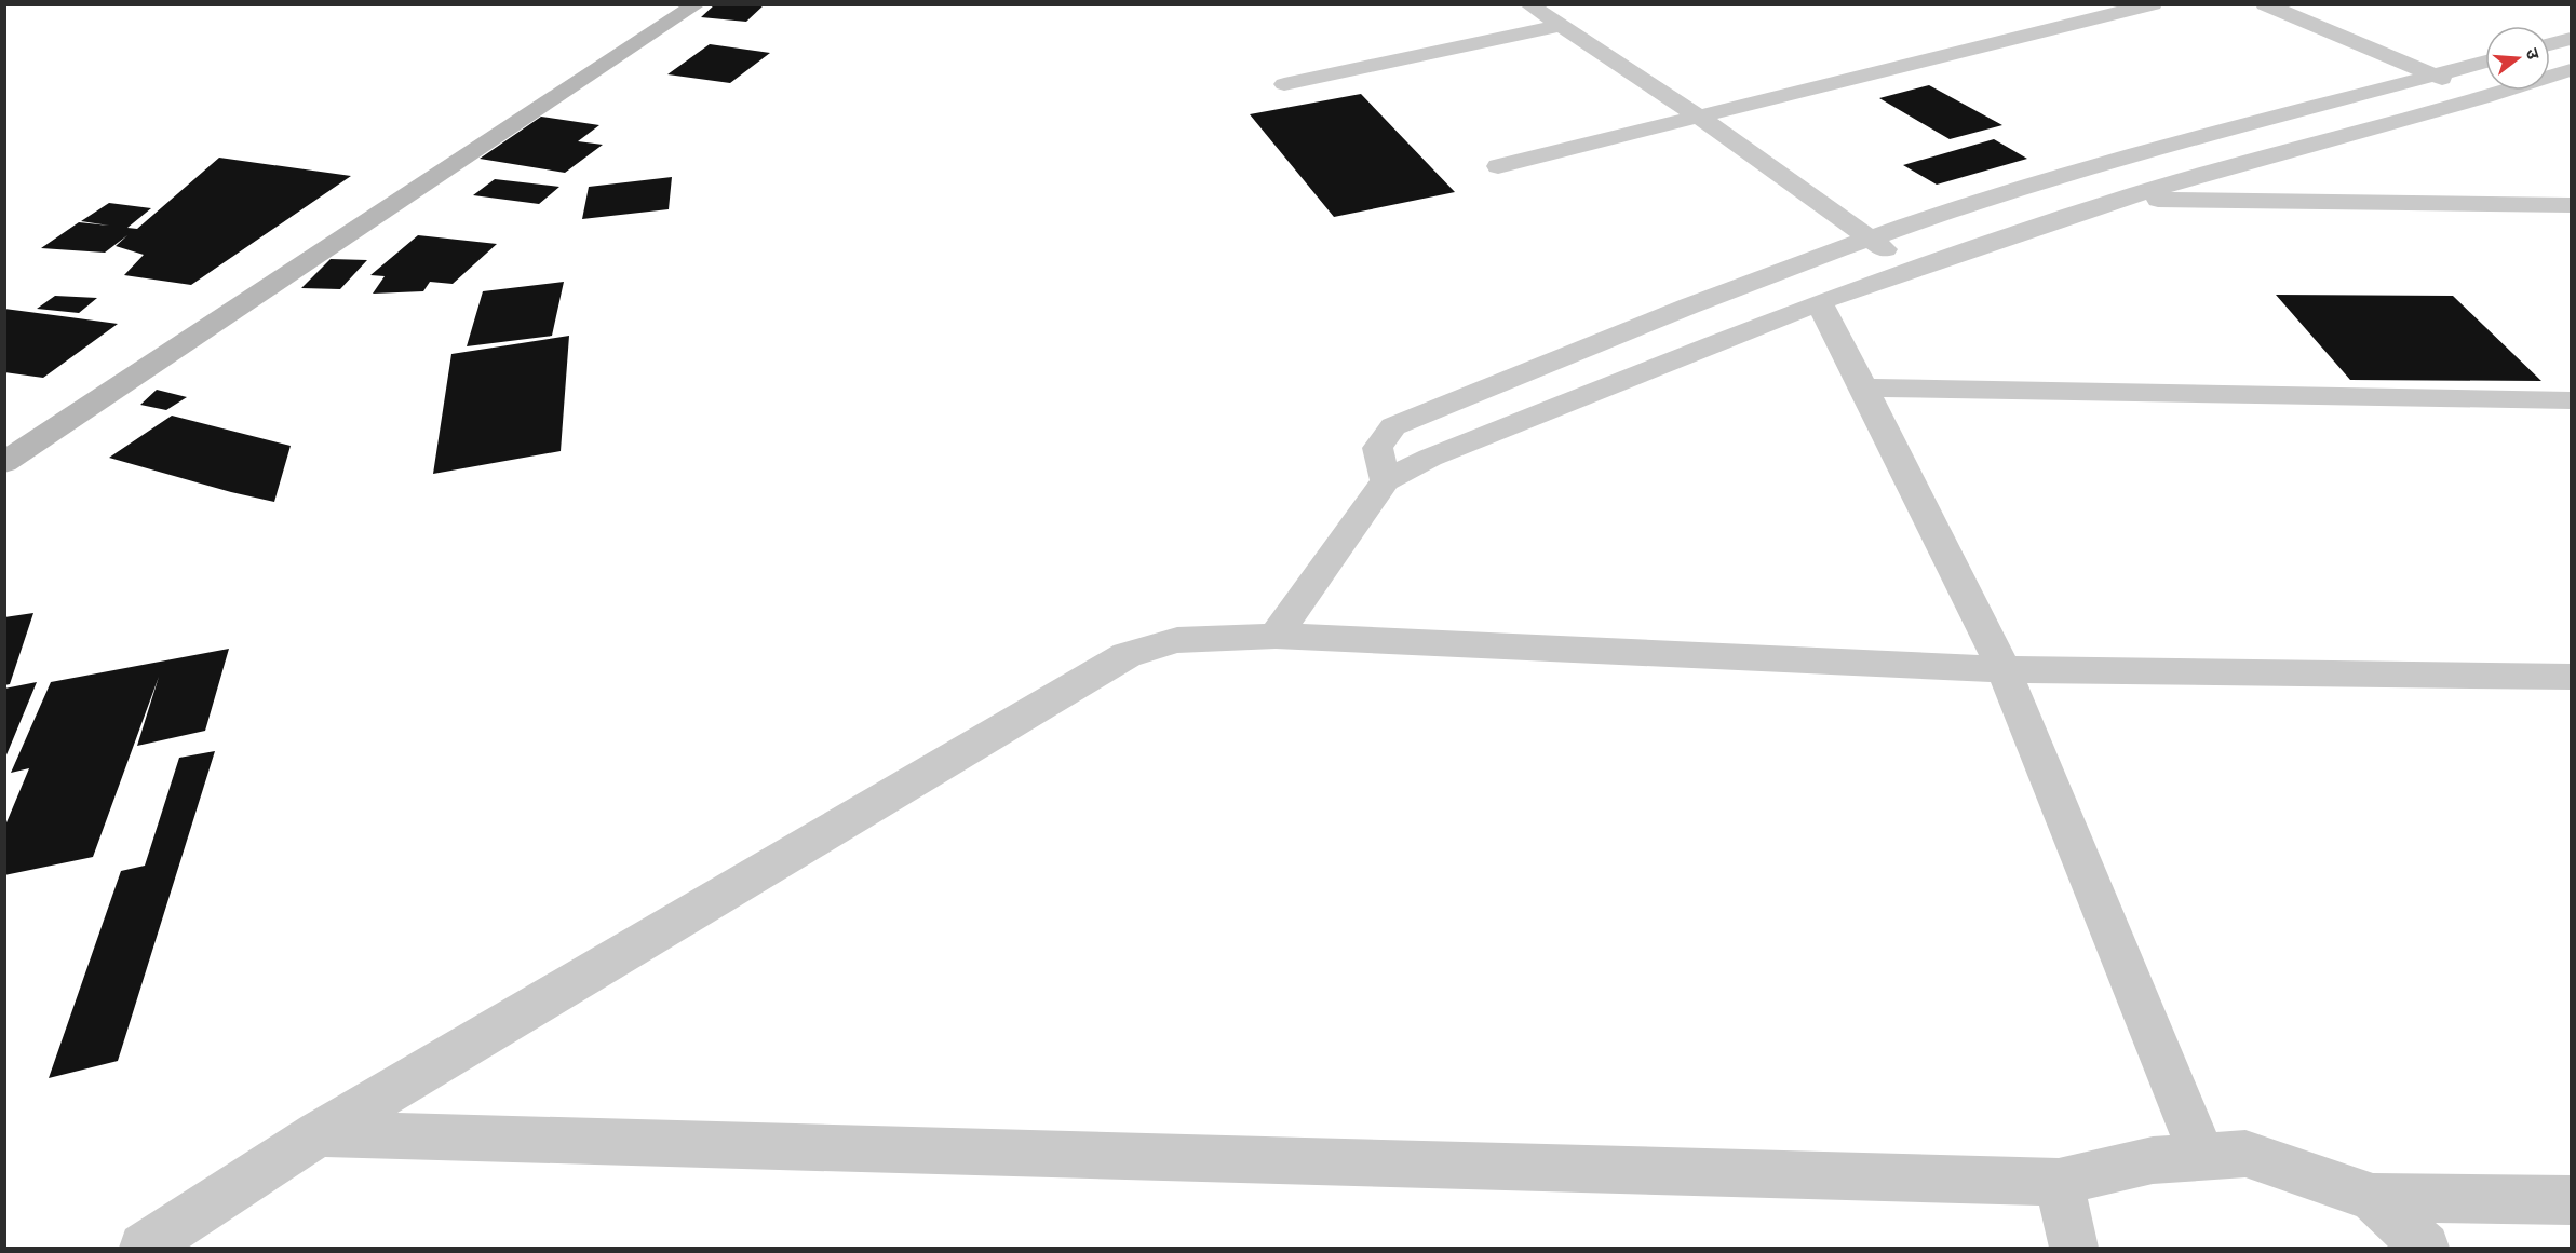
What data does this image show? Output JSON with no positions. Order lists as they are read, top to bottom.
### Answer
{
  "north": "right"
}
